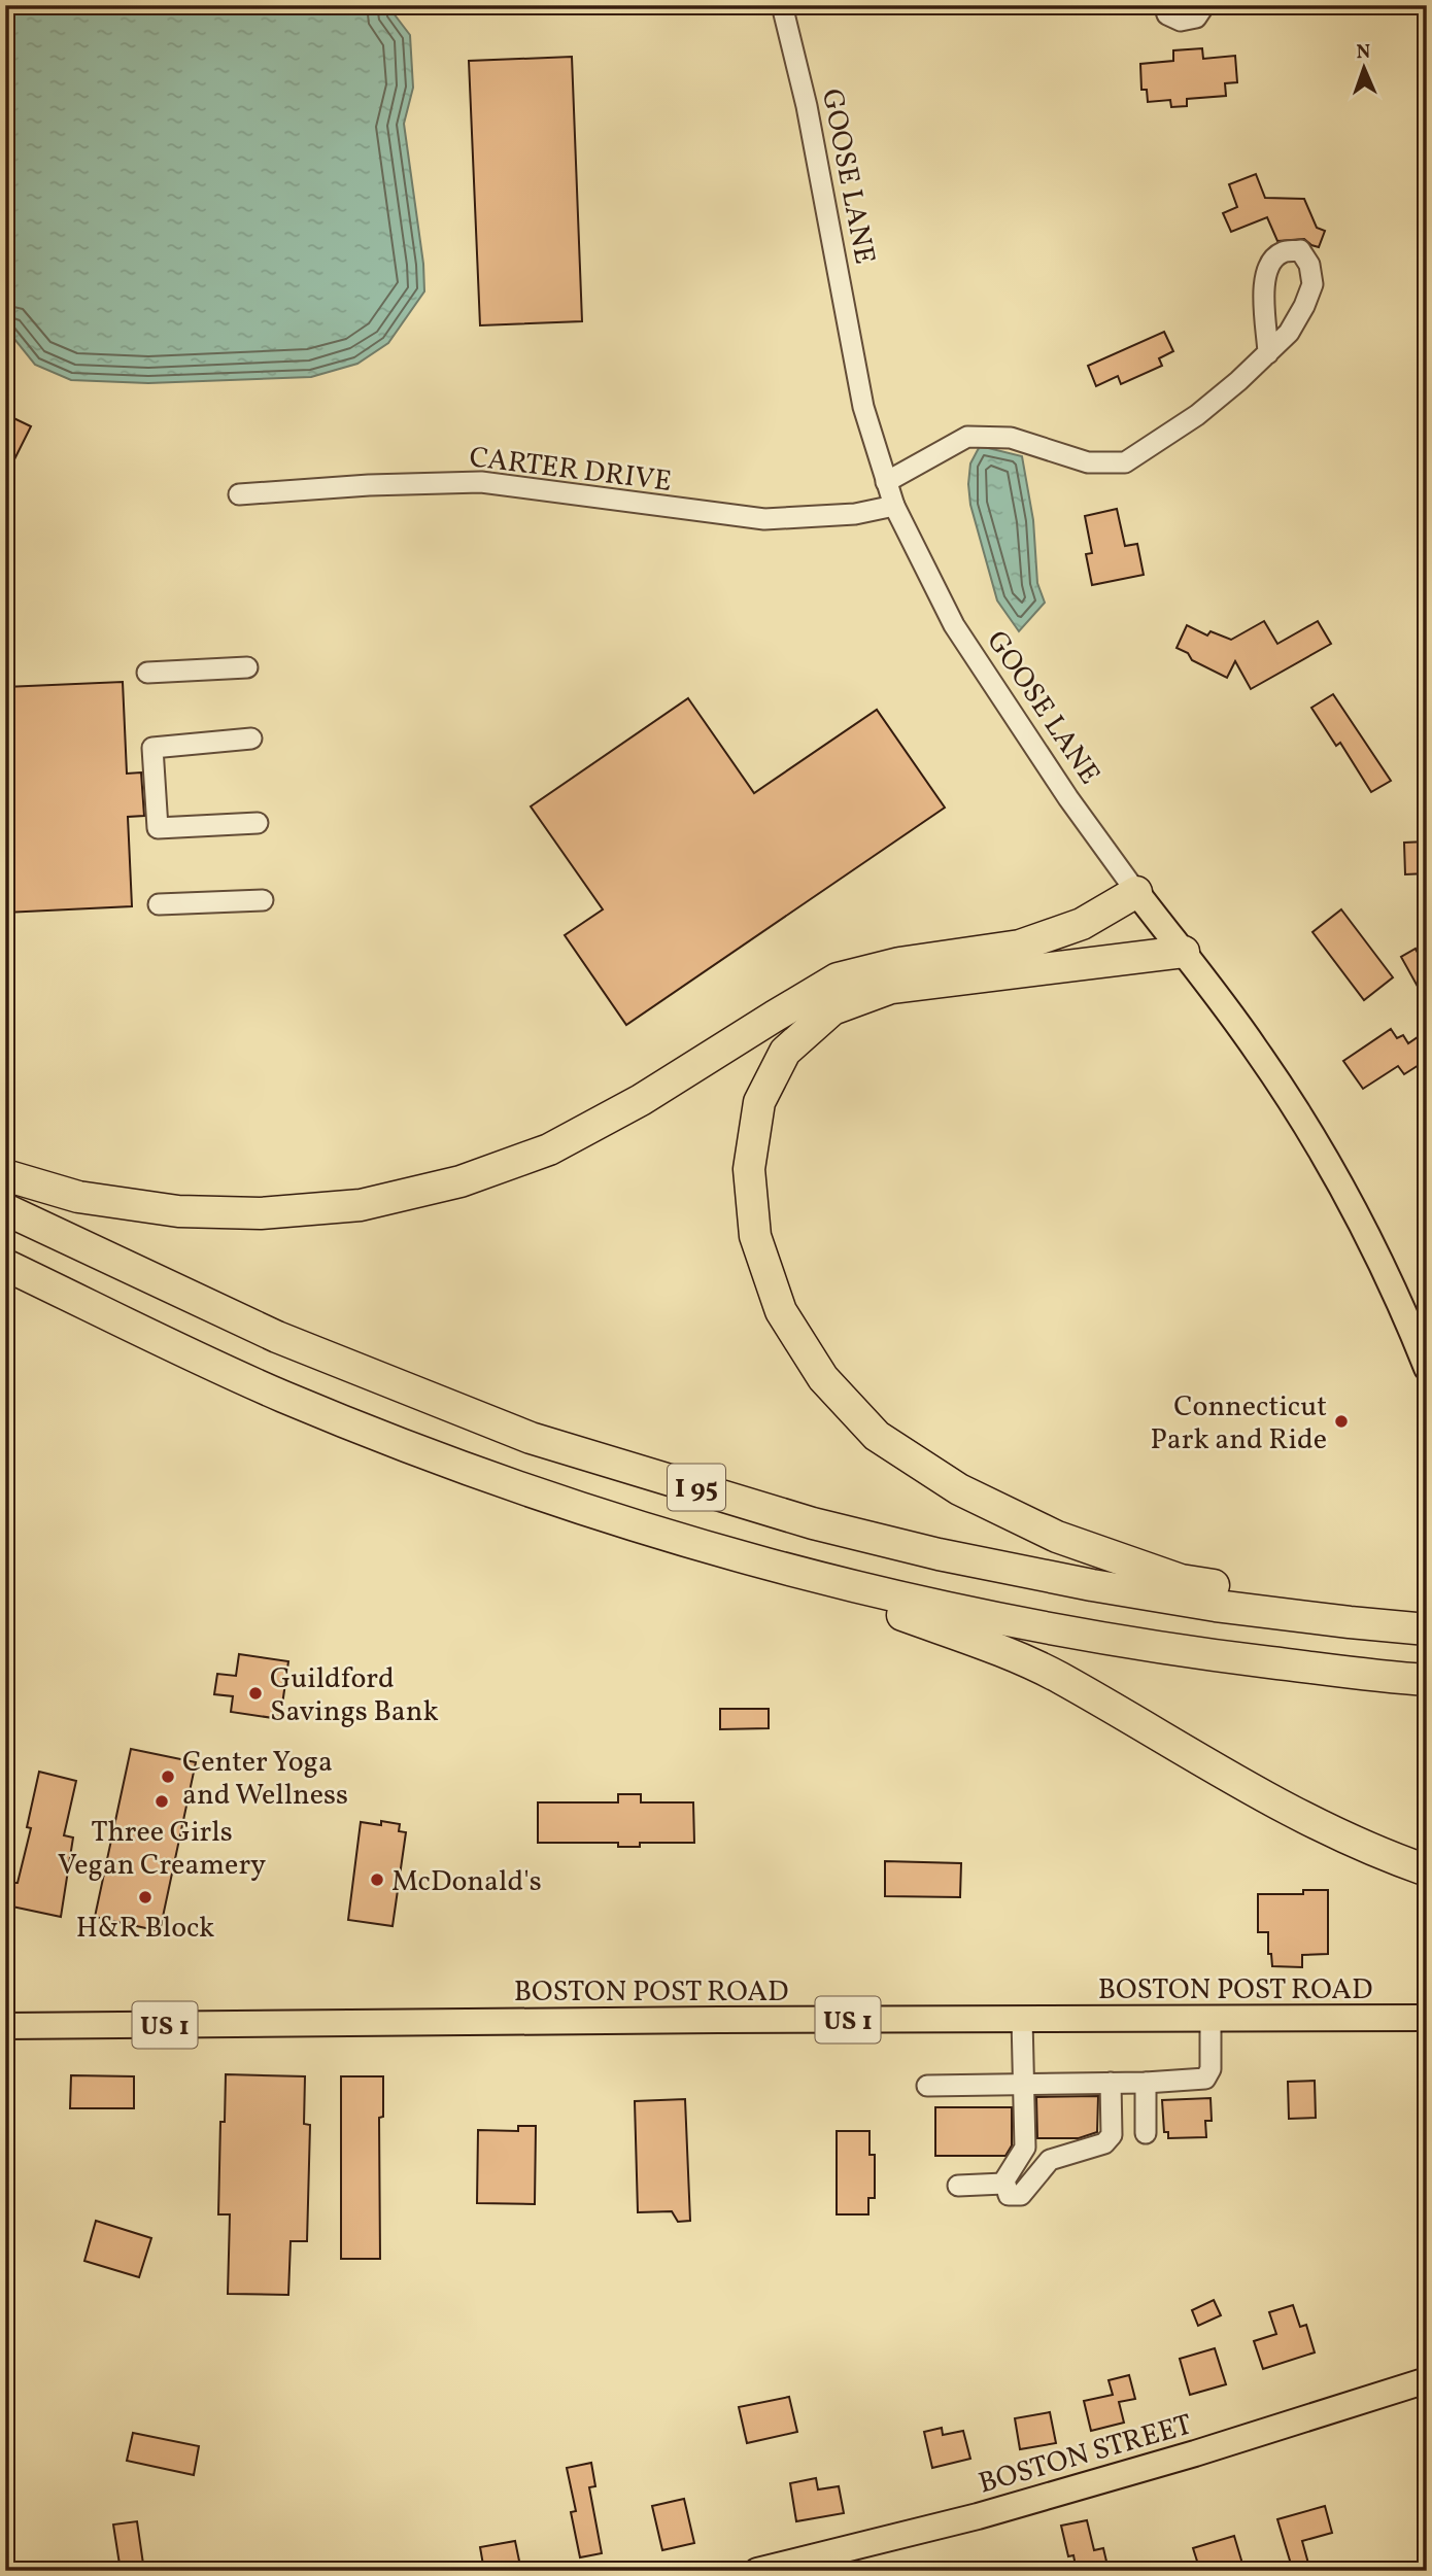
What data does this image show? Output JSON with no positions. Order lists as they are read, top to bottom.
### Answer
{
  "streets": {
    "highway": ["I 95"],
    "main road": [
      "GOOSE LANE",
      "BOSTON POST ROAD",
      "US 1",
      "BOSTON STREET"
    ],
    "street": ["CARTER DRIVE"]
  },
  "crossings": [
    ["GOOSE LANE", "CARTER DRIVE"]
  ],
  "places": [
    "Connecticut Park and Ride",
    "Guildford Savings Bank",
    "Center Yoga and Wellness",
    "Three Girls Vegan Creamery",
    "McDonald's",
    "H&R Block"
  ],
  "north": "top"
}
